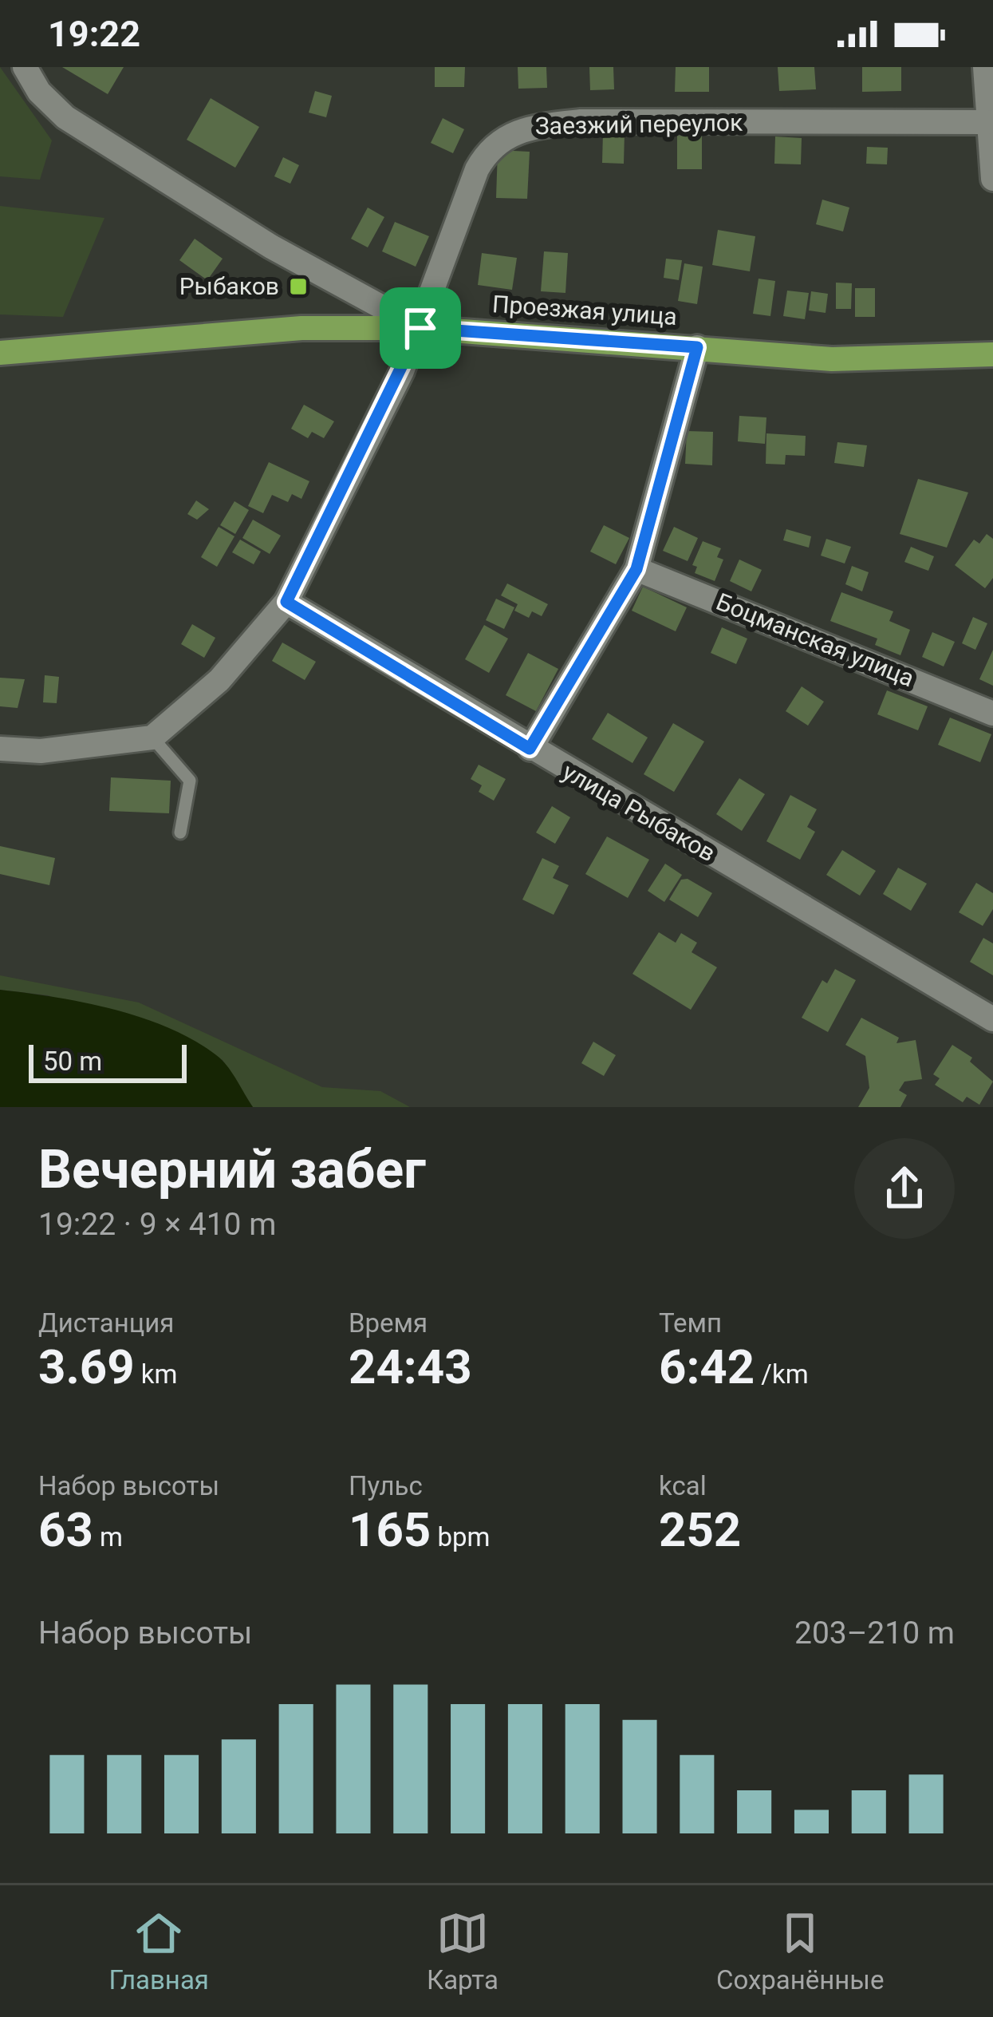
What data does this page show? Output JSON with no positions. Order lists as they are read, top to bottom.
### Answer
{
  "streets": {
    "main road": ["Проезжая улица"],
    "street": ["Заезжий переулок", "Боцманская улица", "улица Рыбаков"]
  },
  "crossings": [
    ["Заезжий переулок", "Проезжая улица"],
    ["Заезжий переулок", "улица Рыбаков"]
  ],
  "places": {
    "transit": ["Рыбаков"]
  },
  "scale_bar": "50 m",
  "page": {
    "status": "19:22",
    "scale": "50 m",
    "heading": ["Вечерний забег", "19:22 · 9 × 410 m"],
    "stats": [
      ["Дистанция", "3.69 km"],
      ["Время", "24:43"],
      ["Темп", "6:42 /km"],
      ["Набор высоты", "63 m"],
      ["Пульс", "165 bpm"],
      ["kcal", "252"]
    ],
    "chart": ["Набор высоты", "203–210 m"],
    "tabs": ["Главная", "Карта", "Сохранённые"]
  }
}
